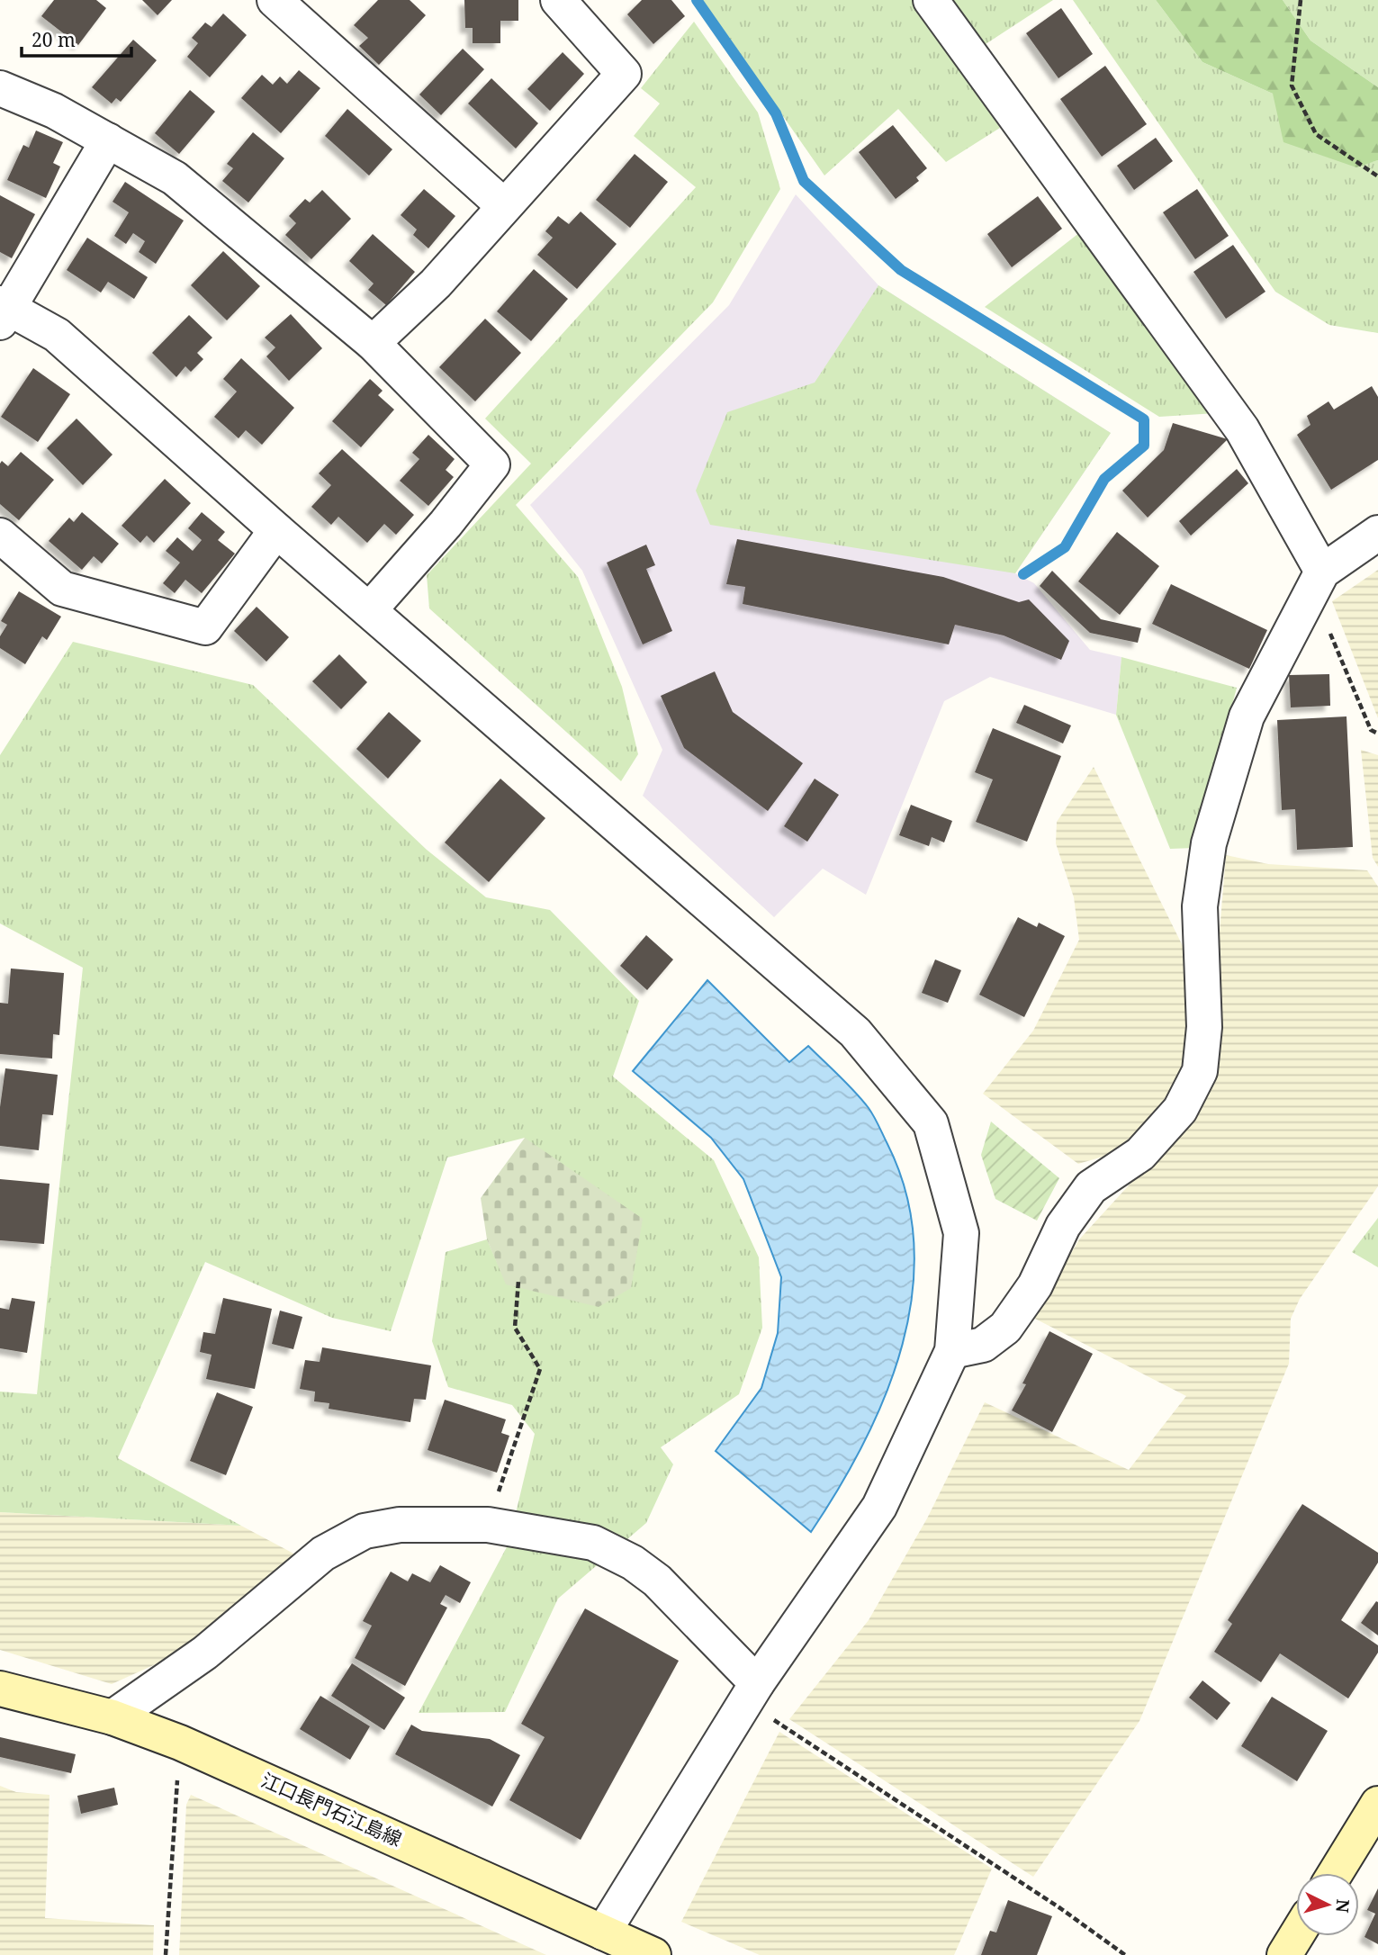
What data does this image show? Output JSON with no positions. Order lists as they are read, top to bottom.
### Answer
{
  "streets": {
    "main road": ["江口長門石江島線"]
  },
  "scale_bar": "20 m",
  "north": "right"
}
